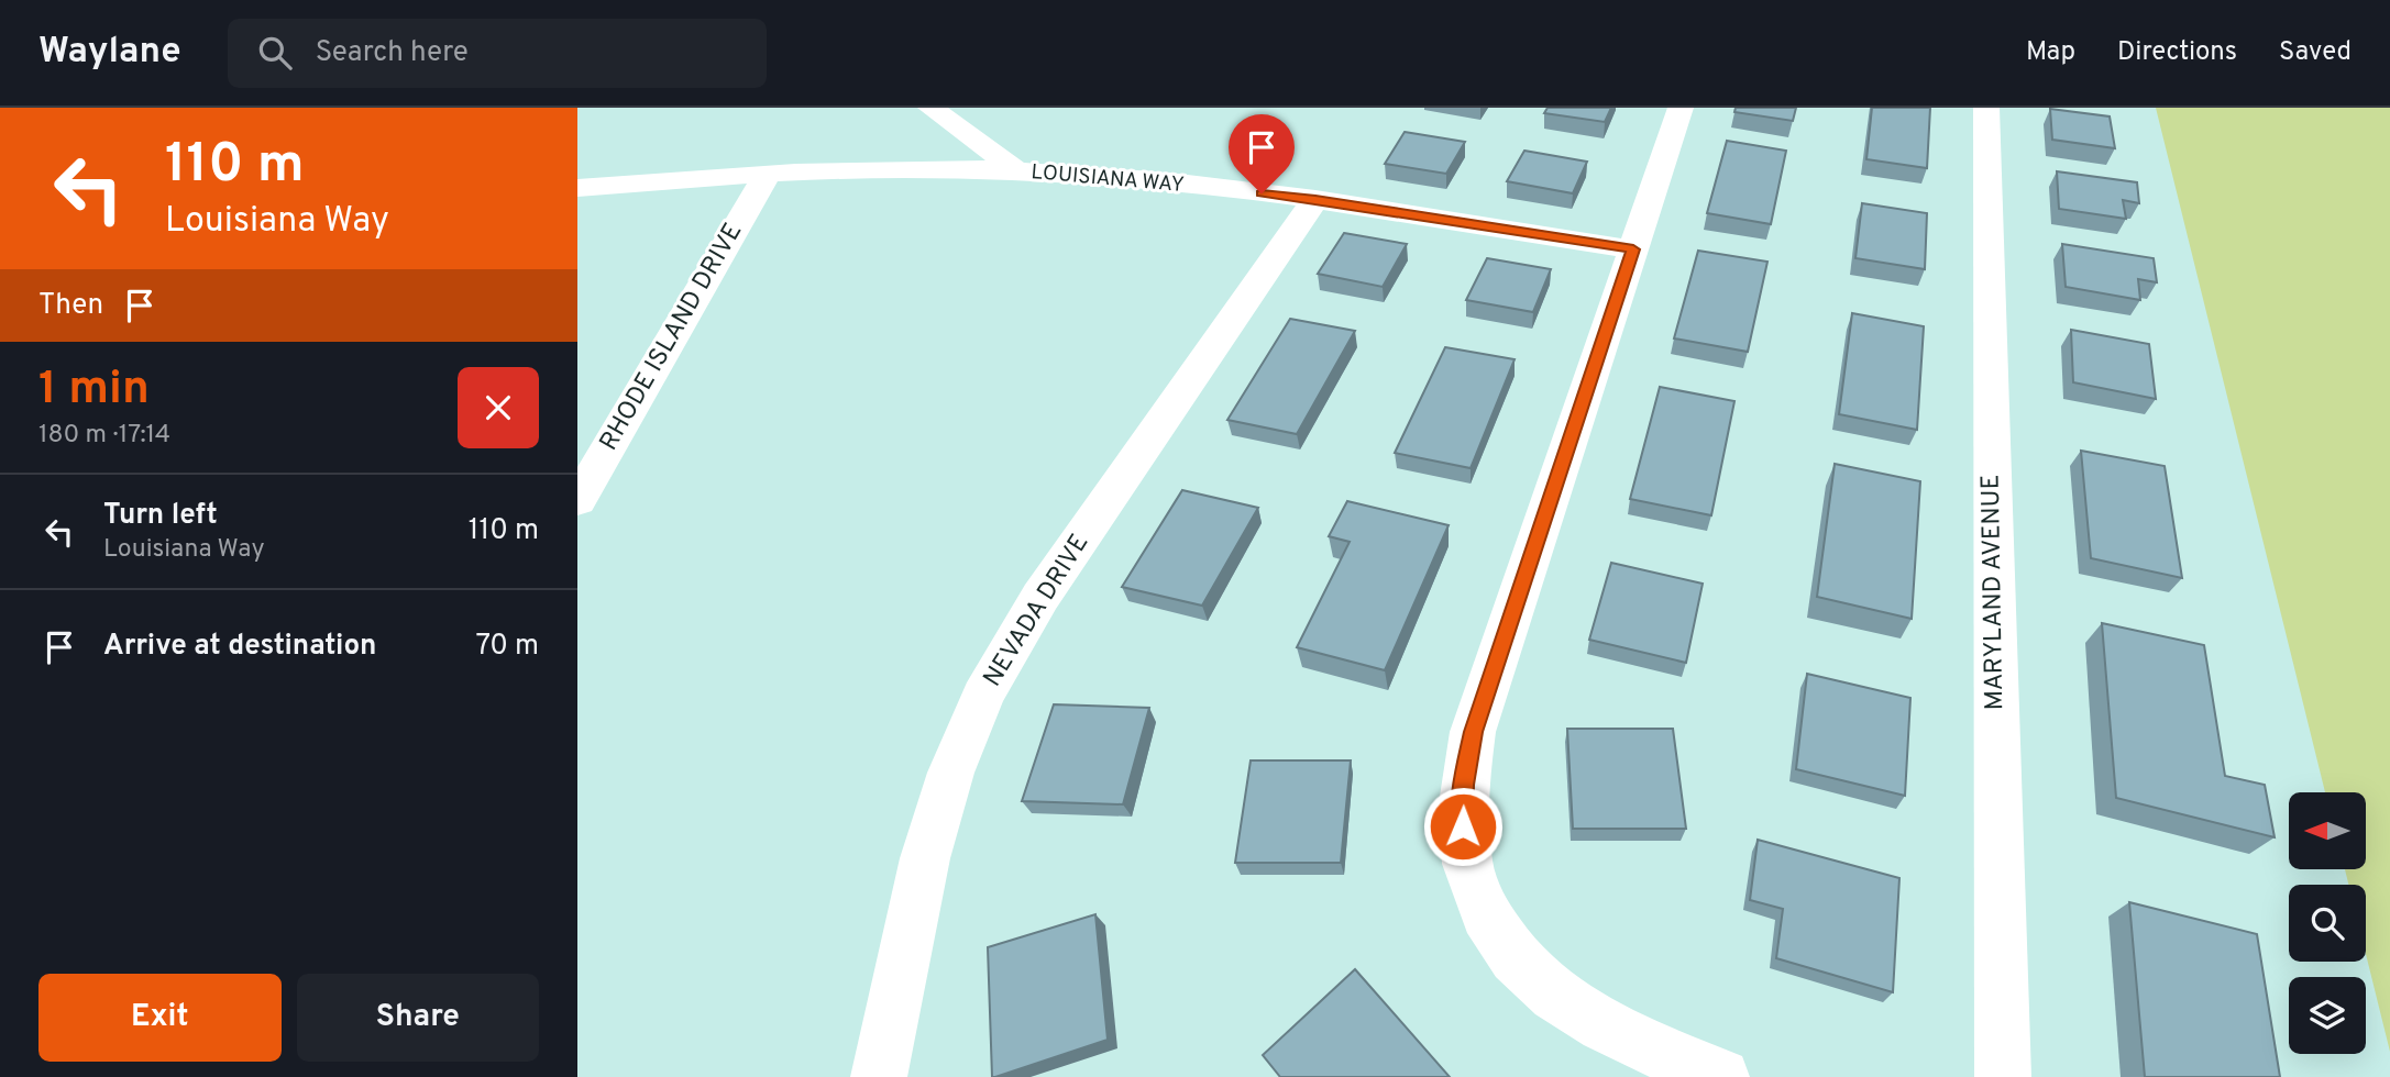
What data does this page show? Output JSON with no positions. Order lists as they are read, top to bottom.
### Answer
{
  "streets": {
    "street": [
      "LOUISIANA WAY",
      "RHODE ISLAND DRIVE",
      "MARYLAND AVENUE",
      "NEVADA DRIVE"
    ]
  },
  "crossings": [
    ["LOUISIANA WAY", "RHODE ISLAND DRIVE"],
    ["LOUISIANA WAY", "NEVADA DRIVE"]
  ],
  "north": "left",
  "page": {
    "header": "Waylane",
    "search": "Search here",
    "nav": ["Map", "Directions", "Saved"],
    "turn": ["110 m", "Louisiana Way"],
    "then": "Then",
    "heading": ["1 min", "180 m · 17:14"],
    "list": [
      {
        "name": "Turn left",
        "note": "Louisiana Way",
        "value": "110 m"
      },
      {
        "name": "Arrive at destination",
        "value": "70 m"
      }
    ],
    "buttons": ["Exit", "Share"]
  }
}
